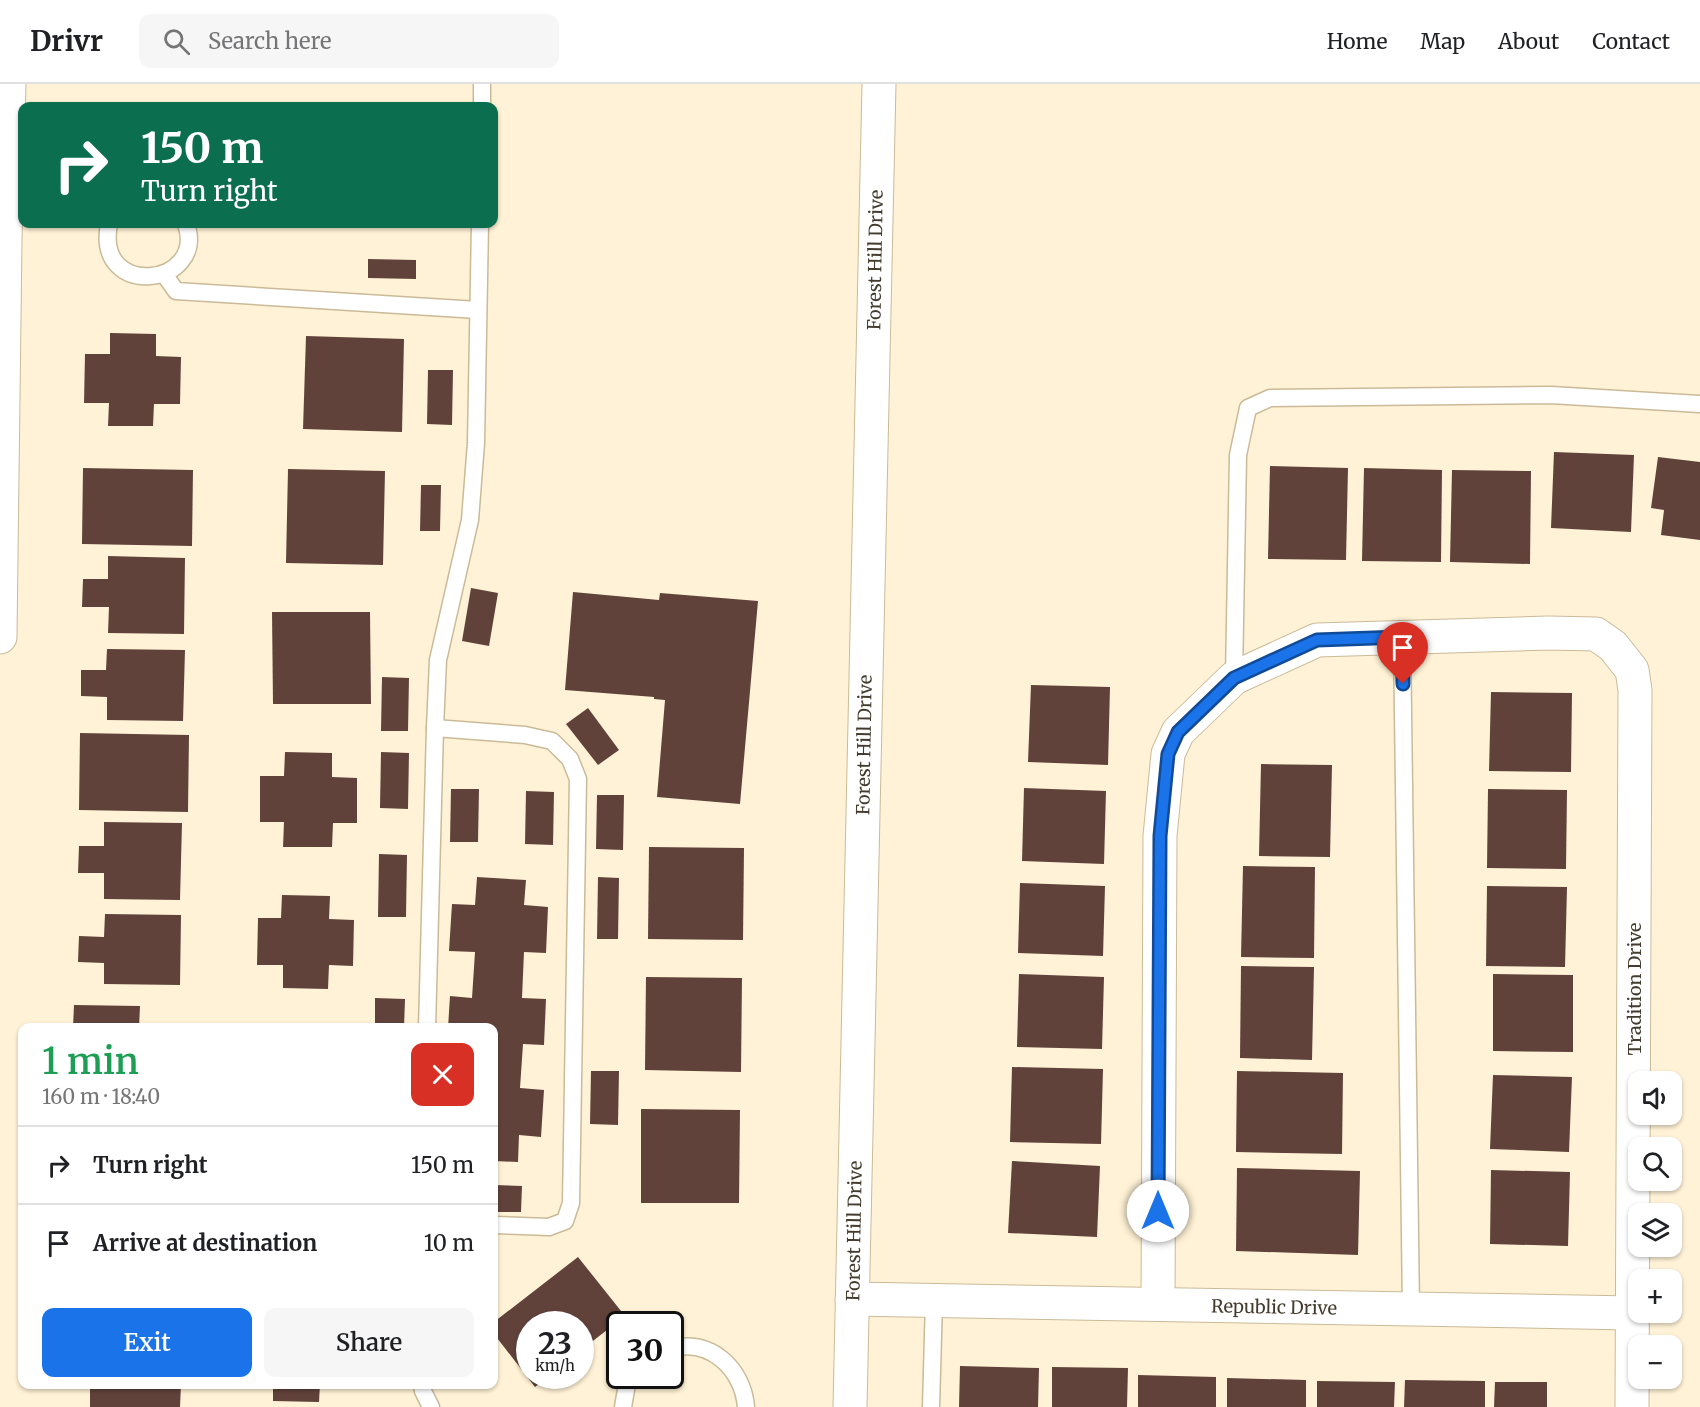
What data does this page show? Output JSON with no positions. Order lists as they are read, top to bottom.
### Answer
{
  "streets": {
    "street": ["Forest Hill Drive", "Tradition Drive", "Republic Drive"]
  },
  "crossings": [
    ["Forest Hill Drive", "Republic Drive"],
    ["Tradition Drive", "Republic Drive"]
  ],
  "page": {
    "header": "Drivr",
    "search": "Search here",
    "nav": [
      "Home",
      "Map",
      "About",
      "Contact"
    ],
    "turn": ["150 m", "Turn right"],
    "heading": ["1 min", "160 m · 18:40"],
    "map_buttons": ["+", "−"],
    "list": [
      {
        "name": "Turn right",
        "value": "150 m"
      },
      {
        "name": "Arrive at destination",
        "value": "10 m"
      }
    ],
    "buttons": ["Exit", "Share"],
    "speed": "23 km/h",
    "limit": "30"
  }
}
